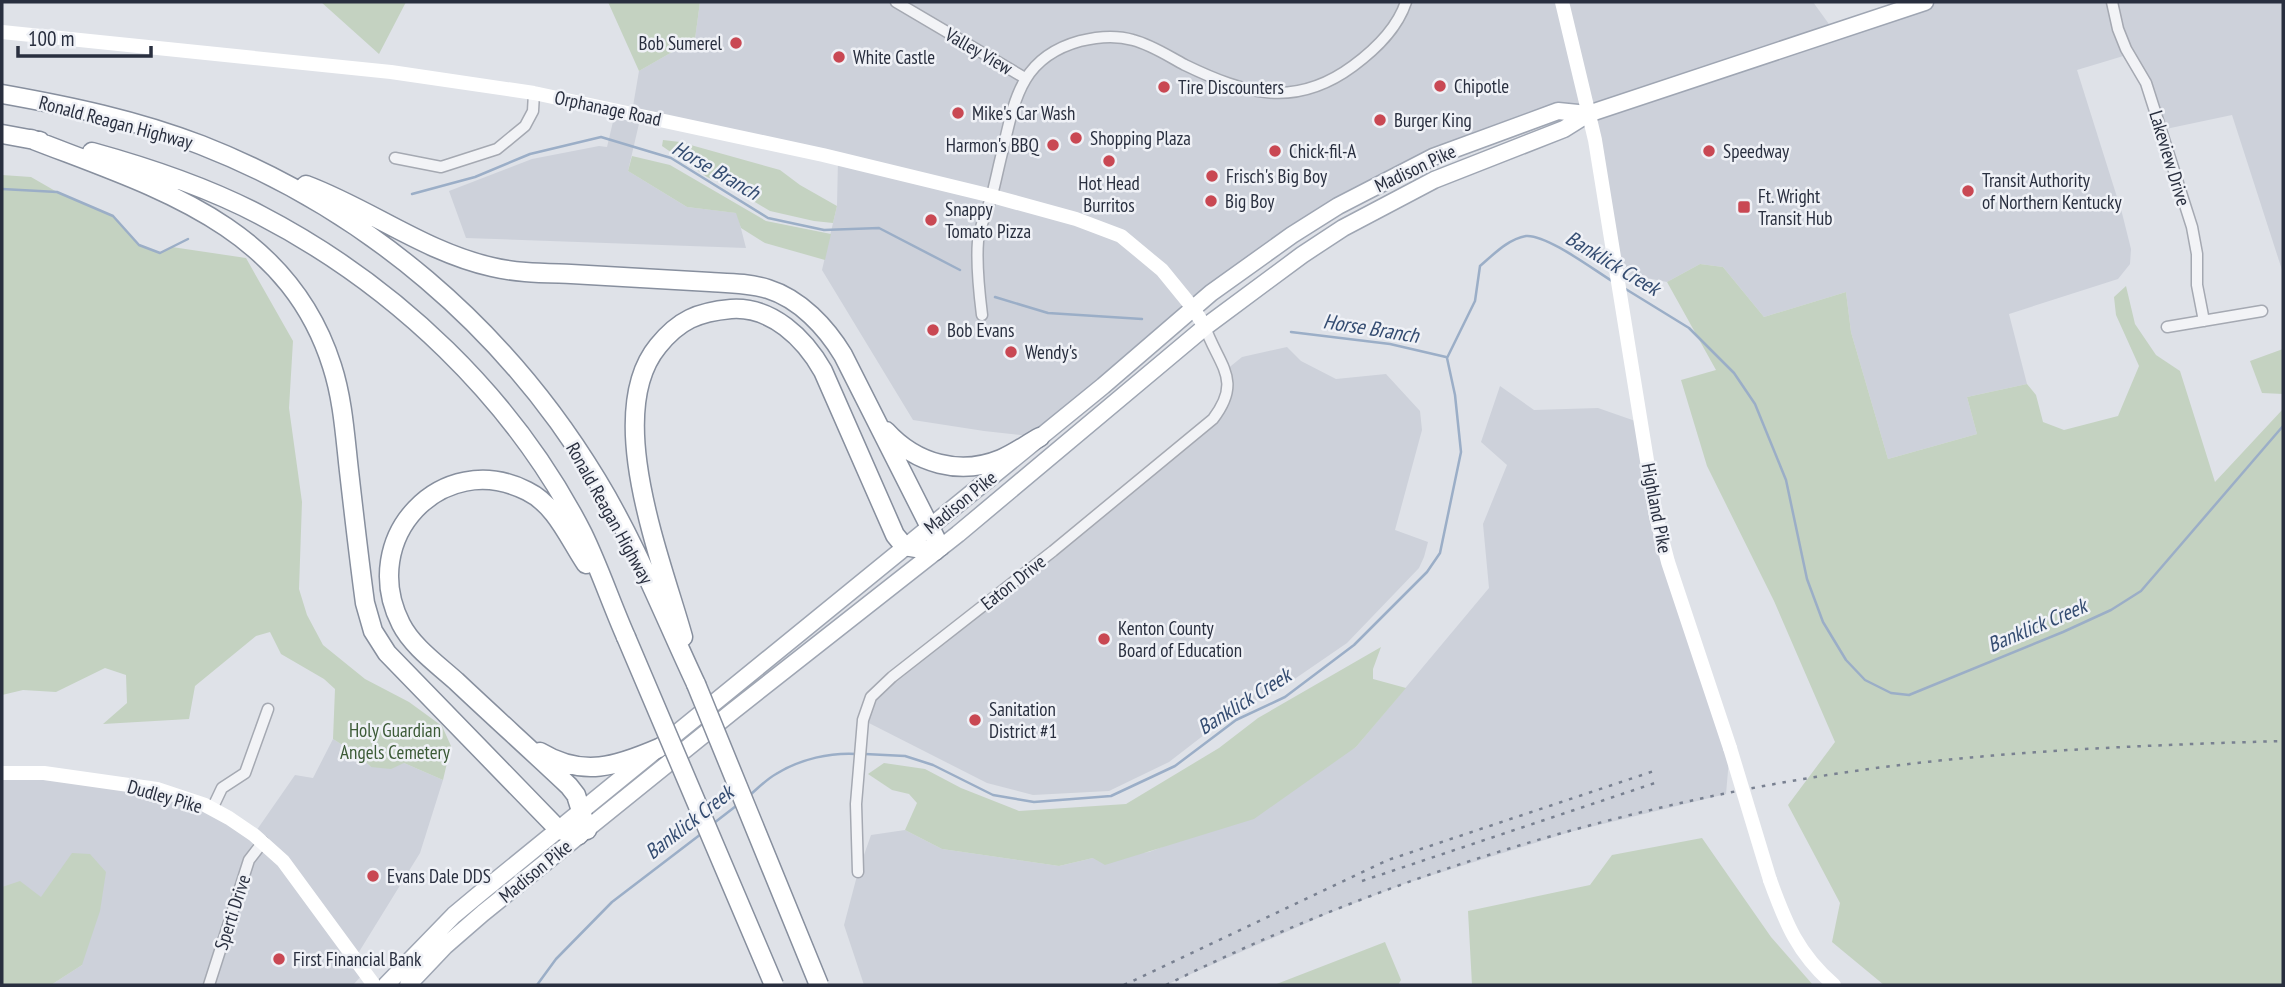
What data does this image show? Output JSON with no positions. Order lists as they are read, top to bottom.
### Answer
{
  "streets": {
    "highway": ["Ronald Reagan Highway"],
    "main road": [
      "Orphanage Road",
      "Madison Pike",
      "Highland Pike",
      "Dudley Pike"
    ],
    "street": [
      "Valley View",
      "Lakeview Drive",
      "Eaton Drive",
      "Sperti Drive"
    ]
  },
  "crossings": [
    ["Orphanage Road", "Madison Pike"],
    ["Orphanage Road", "Eaton Drive"],
    ["Madison Pike", "Highland Pike"],
    ["Madison Pike", "Eaton Drive"],
    ["Dudley Pike", "Sperti Drive"]
  ],
  "water": ["Horse Branch", "Banklick Creek"],
  "parks": ["Holy Guardian Angels Cemetery"],
  "places": {
    "other": [
      "Bob Sumerel",
      "White Castle",
      "Chipotle",
      "Tire Discounters",
      "Mike's Car Wash",
      "Burger King",
      "Shopping Plaza",
      "Harmon's BBQ",
      "Chick-fil-A",
      "Speedway",
      "Hot Head Burritos",
      "Frisch's Big Boy",
      "Transit Authority of Northern Kentucky",
      "Big Boy",
      "Snappy Tomato Pizza",
      "Bob Evans",
      "Wendy's",
      "Kenton County Board of Education",
      "Sanitation District #1",
      "Evans Dale DDS",
      "First Financial Bank"
    ],
    "transit": ["Ft. Wright Transit Hub"]
  },
  "scale_bar": "100 m"
}
